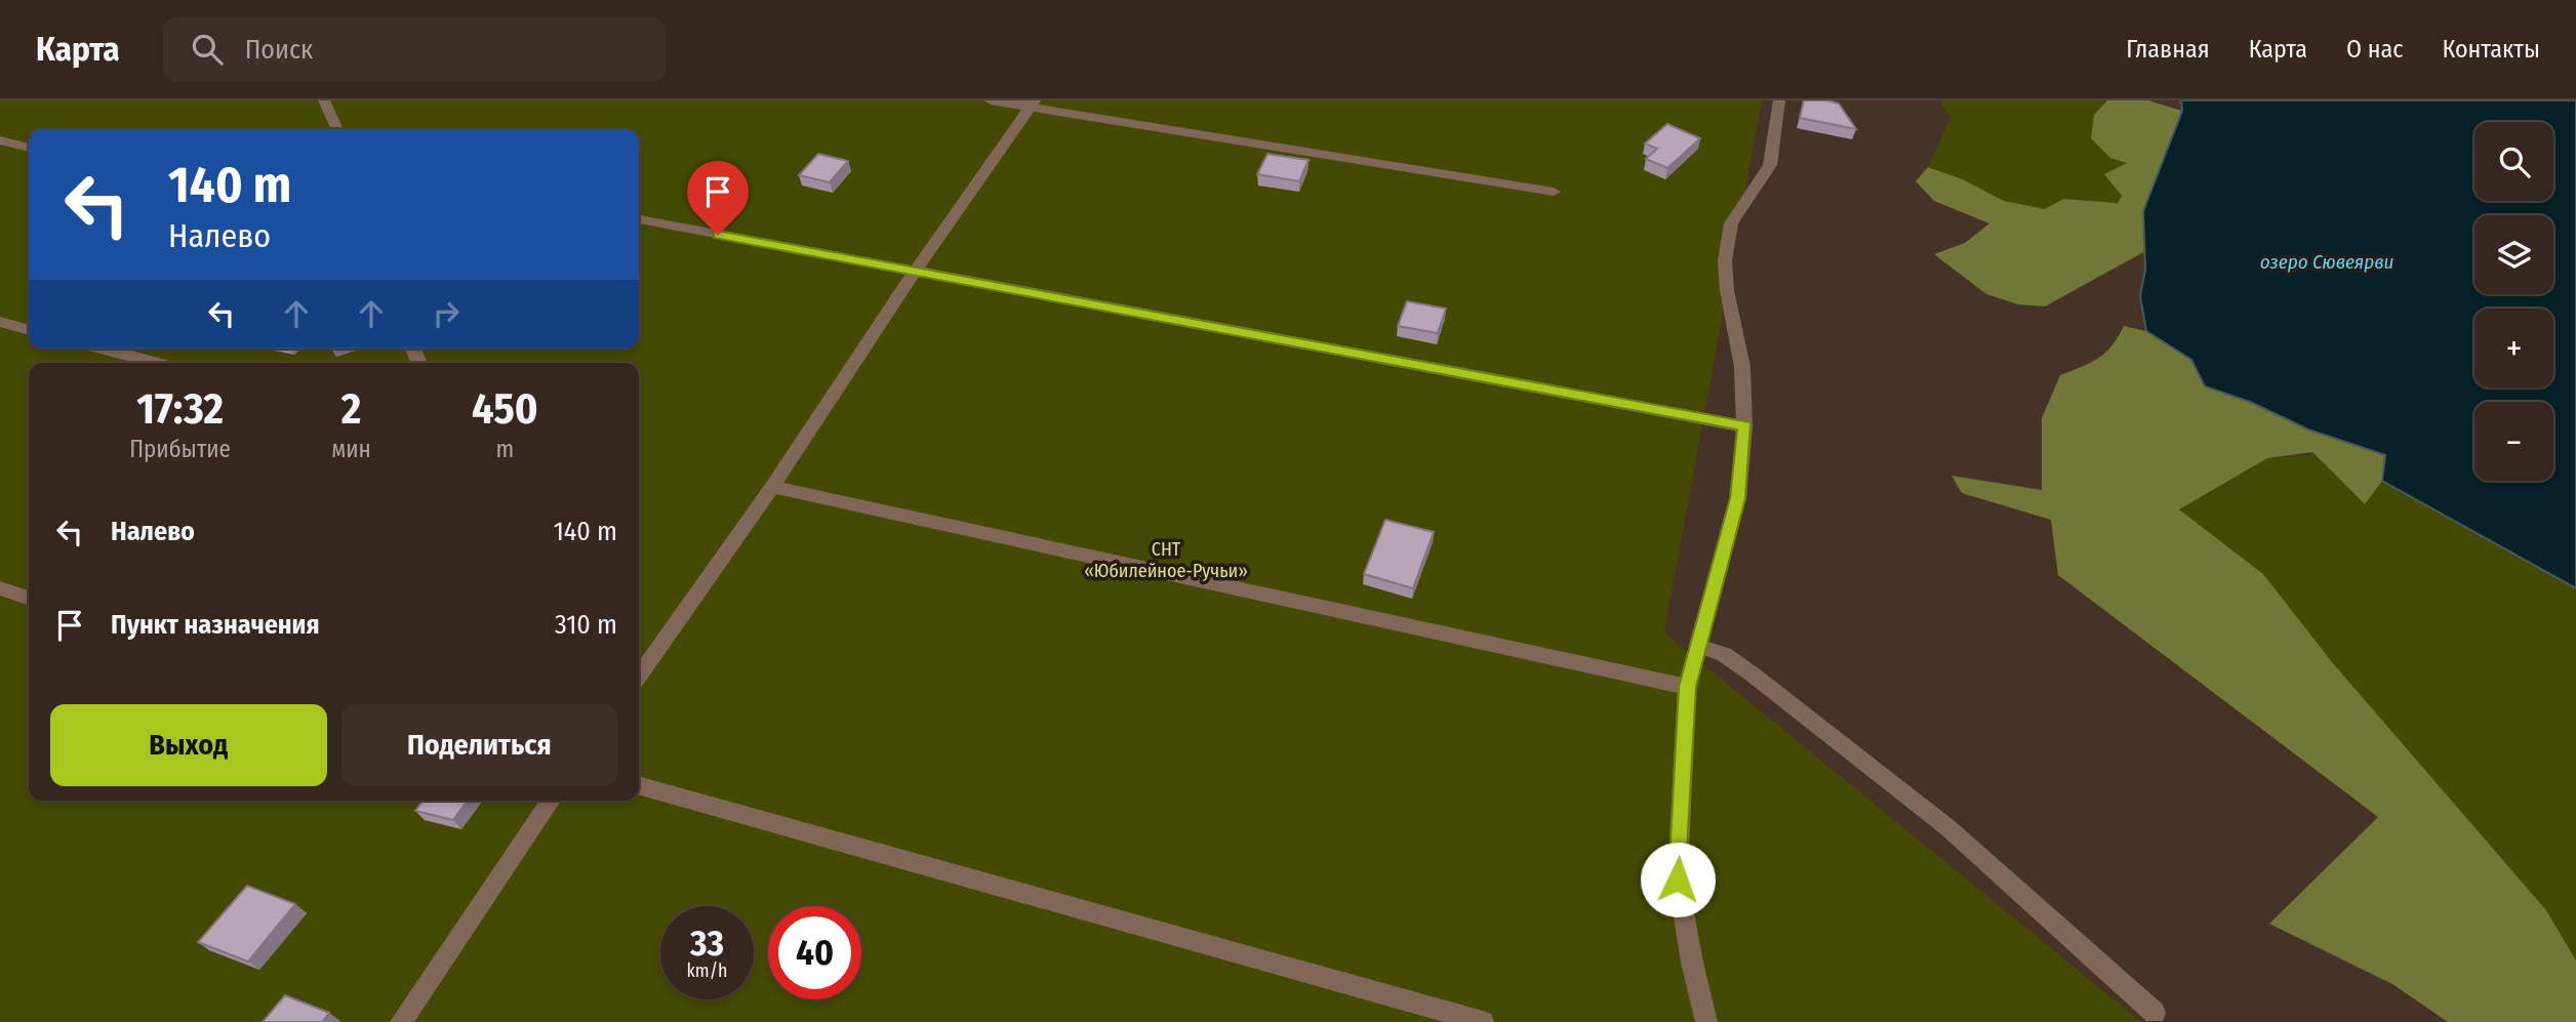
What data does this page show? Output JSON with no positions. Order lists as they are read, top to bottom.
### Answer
{
  "water": ["озеро Сювеярви"],
  "parks": ["СНТ «Юбилейное-Ручьи»"],
  "page": {
    "header": "Карта",
    "search": "Поиск",
    "nav": [
      "Главная",
      "Карта",
      "О нас",
      "Контакты"
    ],
    "map_buttons": ["+", "−"],
    "turn": ["140 m", "Налево"],
    "eta": [
      "17:32",
      "Прибытие",
      "2",
      "мин",
      "450",
      "m"
    ],
    "list": [
      {
        "name": "Налево",
        "value": "140 m"
      },
      {
        "name": "Пункт назначения",
        "value": "310 m"
      }
    ],
    "buttons": ["Выход", "Поделиться"],
    "speed": "33 km/h",
    "limit": "40"
  }
}
